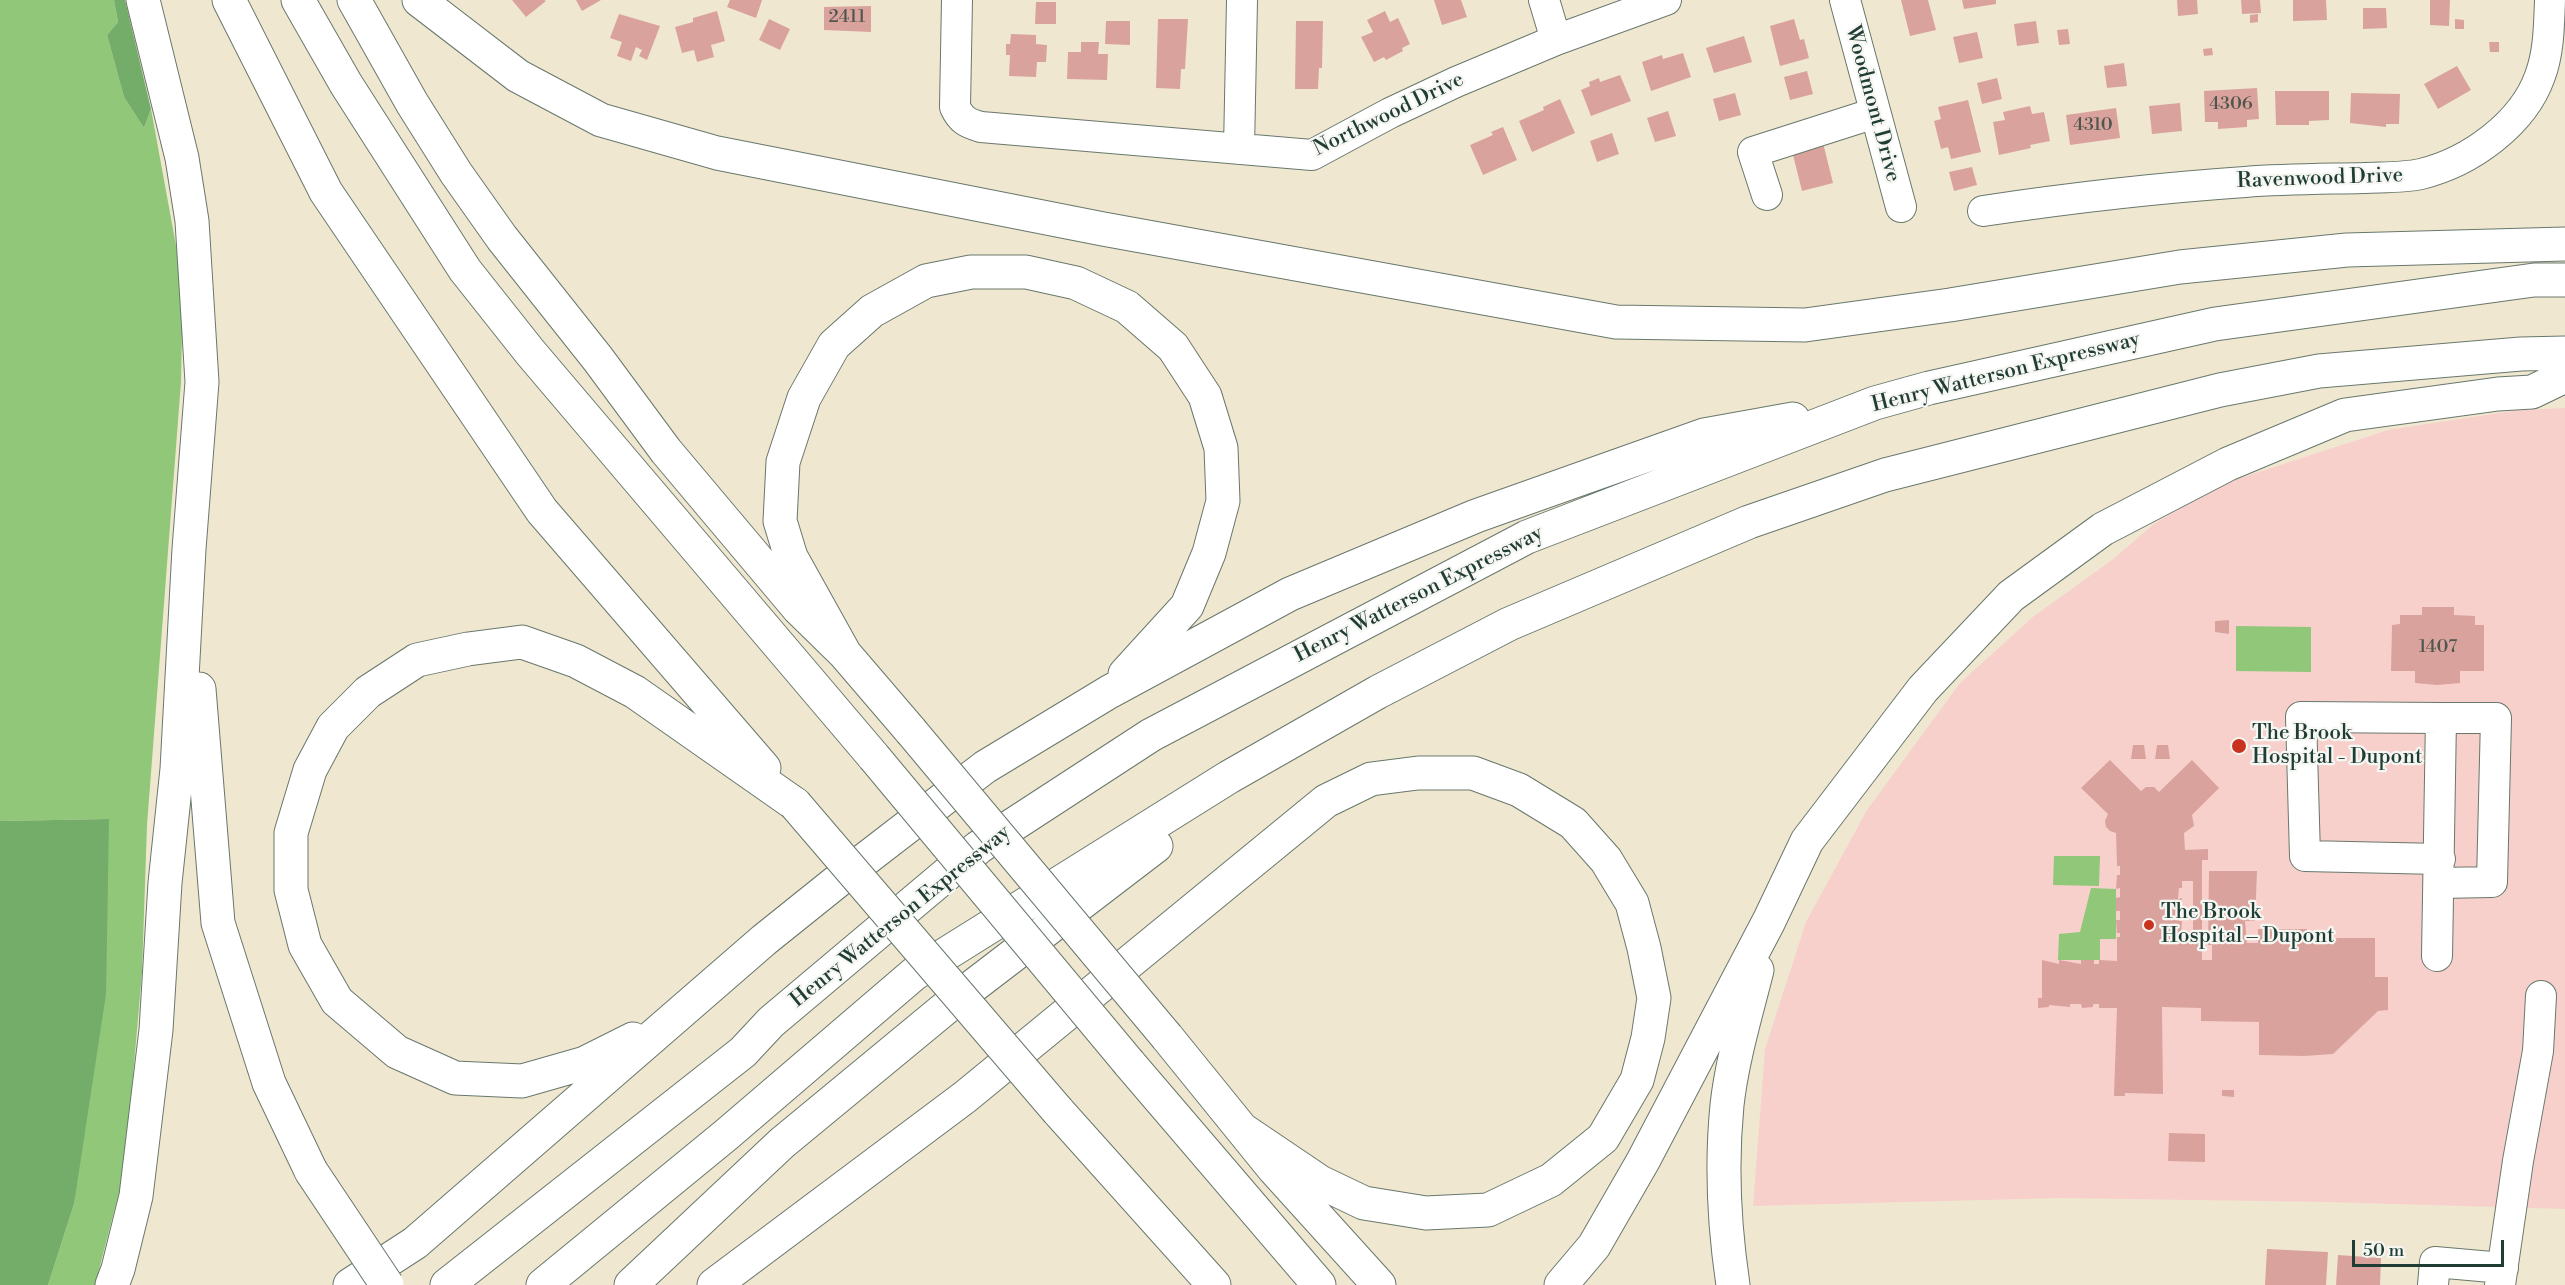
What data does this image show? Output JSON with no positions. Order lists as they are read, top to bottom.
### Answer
{
  "streets": {
    "highway": ["Henry Watterson Expressway"],
    "street": ["Woodmont Drive", "Northwood Drive", "Ravenwood Drive"]
  },
  "places": ["The Brook Hospital - Dupont", "The Brook Hospital – Dupont"],
  "house_numbers": [
    "2411",
    "4306",
    "4310",
    "1407"
  ],
  "scale_bar": "50 m"
}
